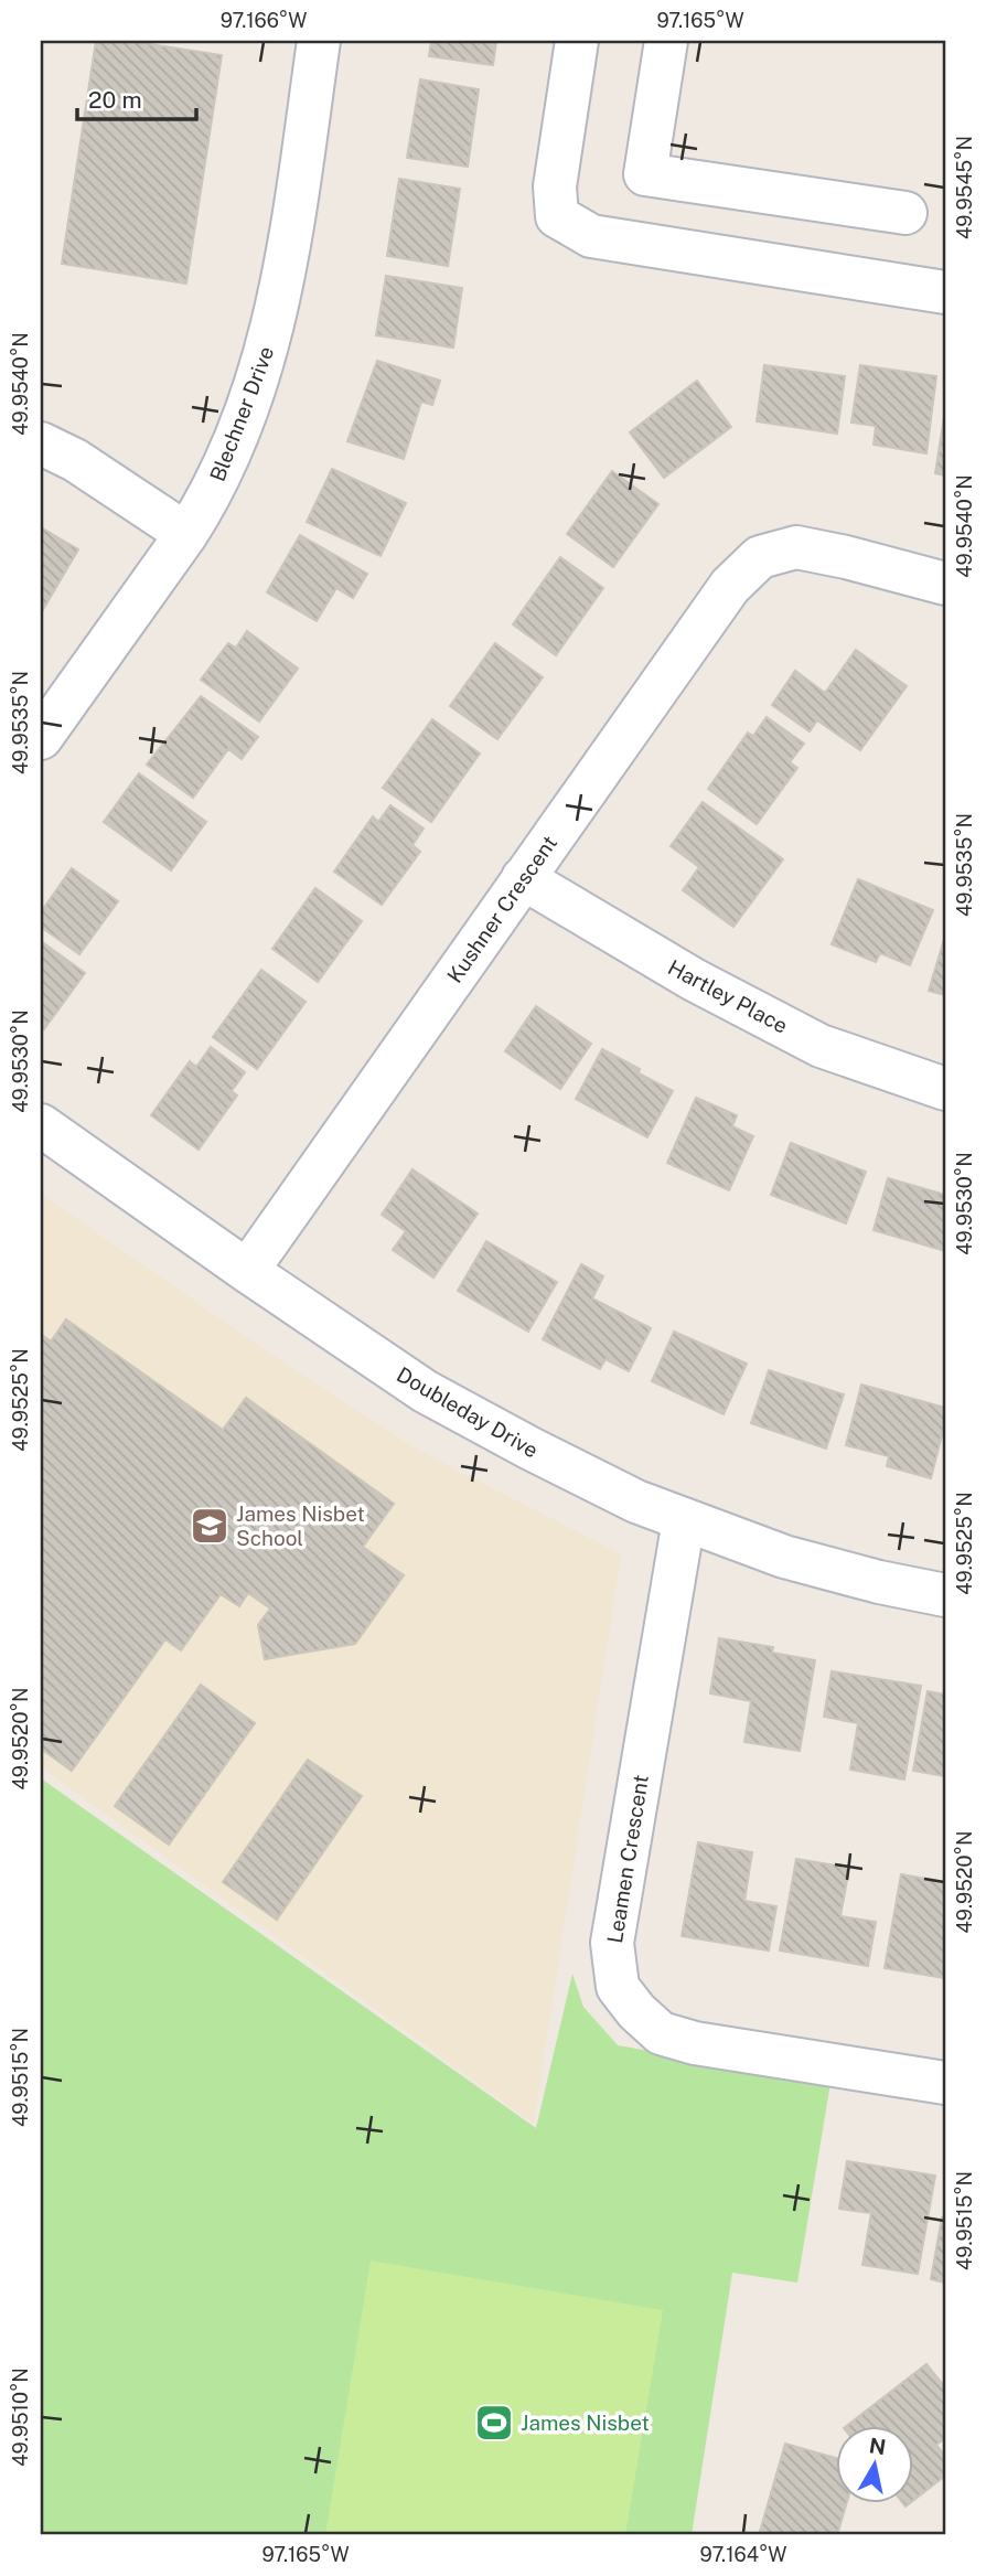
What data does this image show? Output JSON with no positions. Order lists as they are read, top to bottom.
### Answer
{
  "streets": {
    "street": [
      "Blechner Drive",
      "Kushner Crescent",
      "Hartley Place",
      "Doubleday Drive",
      "Leamen Crescent"
    ]
  },
  "crossings": [
    ["Kushner Crescent", "Hartley Place"],
    ["Kushner Crescent", "Doubleday Drive"],
    ["Doubleday Drive", "Leamen Crescent"]
  ],
  "places": {
    "school or university": ["James Nisbet School"],
    "sports": ["James Nisbet"]
  },
  "scale_bar": "20 m",
  "north": "top",
  "coordinates": [
    "97.166°W",
    "97.165°W",
    "49.9545°N",
    "49.9540°N",
    "49.9535°N",
    "49.9530°N",
    "49.9525°N",
    "49.9520°N",
    "49.9515°N",
    "49.9510°N",
    "97.164°W"
  ]
}
